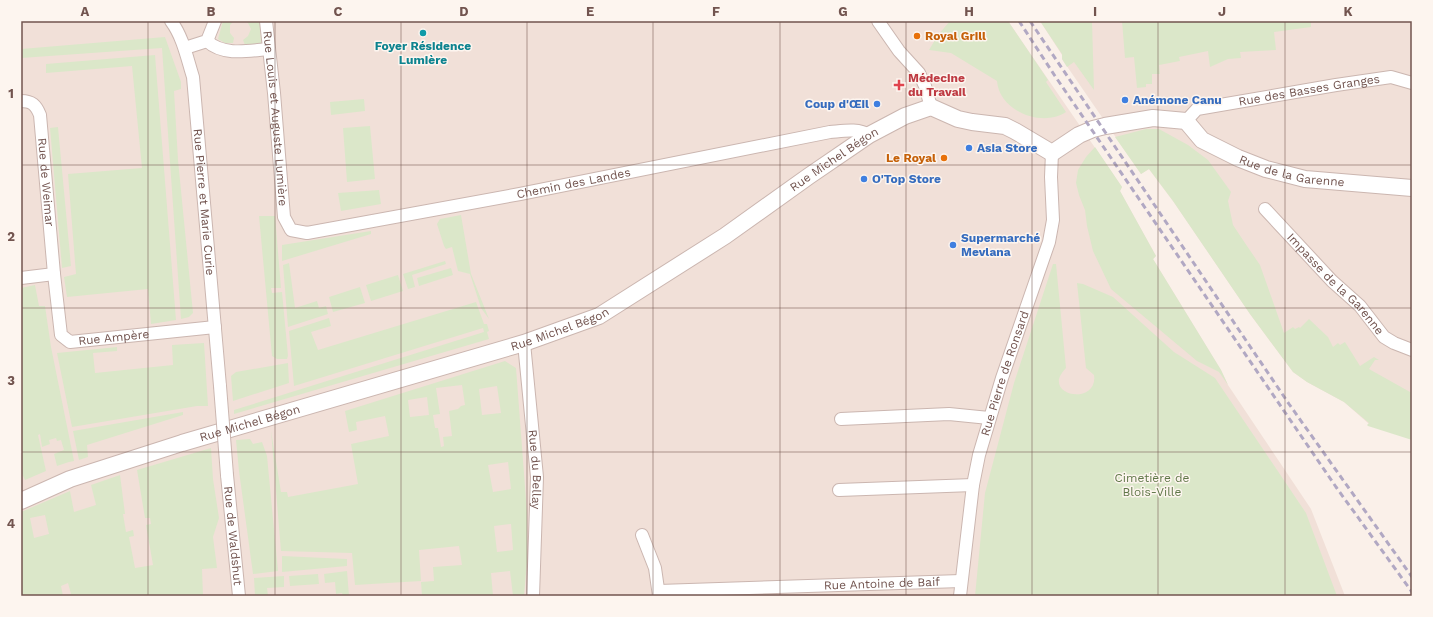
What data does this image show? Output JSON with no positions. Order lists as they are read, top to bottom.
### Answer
{
  "streets": {
    "street": [
      "Rue des Basses Granges",
      "Rue Louis et Auguste Lumière",
      "Rue Michel Bégon",
      "Rue de la Garenne",
      "Rue de Weimar",
      "Chemin des Landes",
      "Rue Pierre et Marie Curie",
      "Impasse de la Garenne",
      "Rue Ampère",
      "Rue Pierre de Ronsard",
      "Rue du Bellay",
      "Rue de Waldshut",
      "Rue Antoine de Baif"
    ]
  },
  "crossings": [
    ["Rue des Basses Granges", "Rue de la Garenne"],
    ["Rue Louis et Auguste Lumière", "Chemin des Landes"],
    ["Rue Michel Bégon", "Chemin des Landes"],
    ["Rue Michel Bégon", "Rue du Bellay"],
    ["Rue de Weimar", "Rue Ampère"],
    ["Rue Pierre et Marie Curie", "Rue Ampère"],
    ["Rue Pierre et Marie Curie", "Rue de Waldshut"],
    ["Rue Pierre de Ronsard", "Rue Antoine de Baif"]
  ],
  "parks": ["Cimetière de Blois-Ville"],
  "places": {
    "other": [
      "Foyer Résidence Lumière",
      "Royal Grill",
      "Anémone Canu",
      "Coup d'Œil",
      "Asia Store",
      "Le Royal",
      "O'Top Store",
      "Supermarché Mevlana"
    ],
    "health": ["Médecine du Travail"]
  },
  "grid": {
    "columns": [
      "A",
      "B",
      "C",
      "D",
      "E",
      "F",
      "G",
      "H",
      "I",
      "J",
      "K"
    ],
    "rows": [
      "1",
      "2",
      "3",
      "4"
    ]
  }
}
